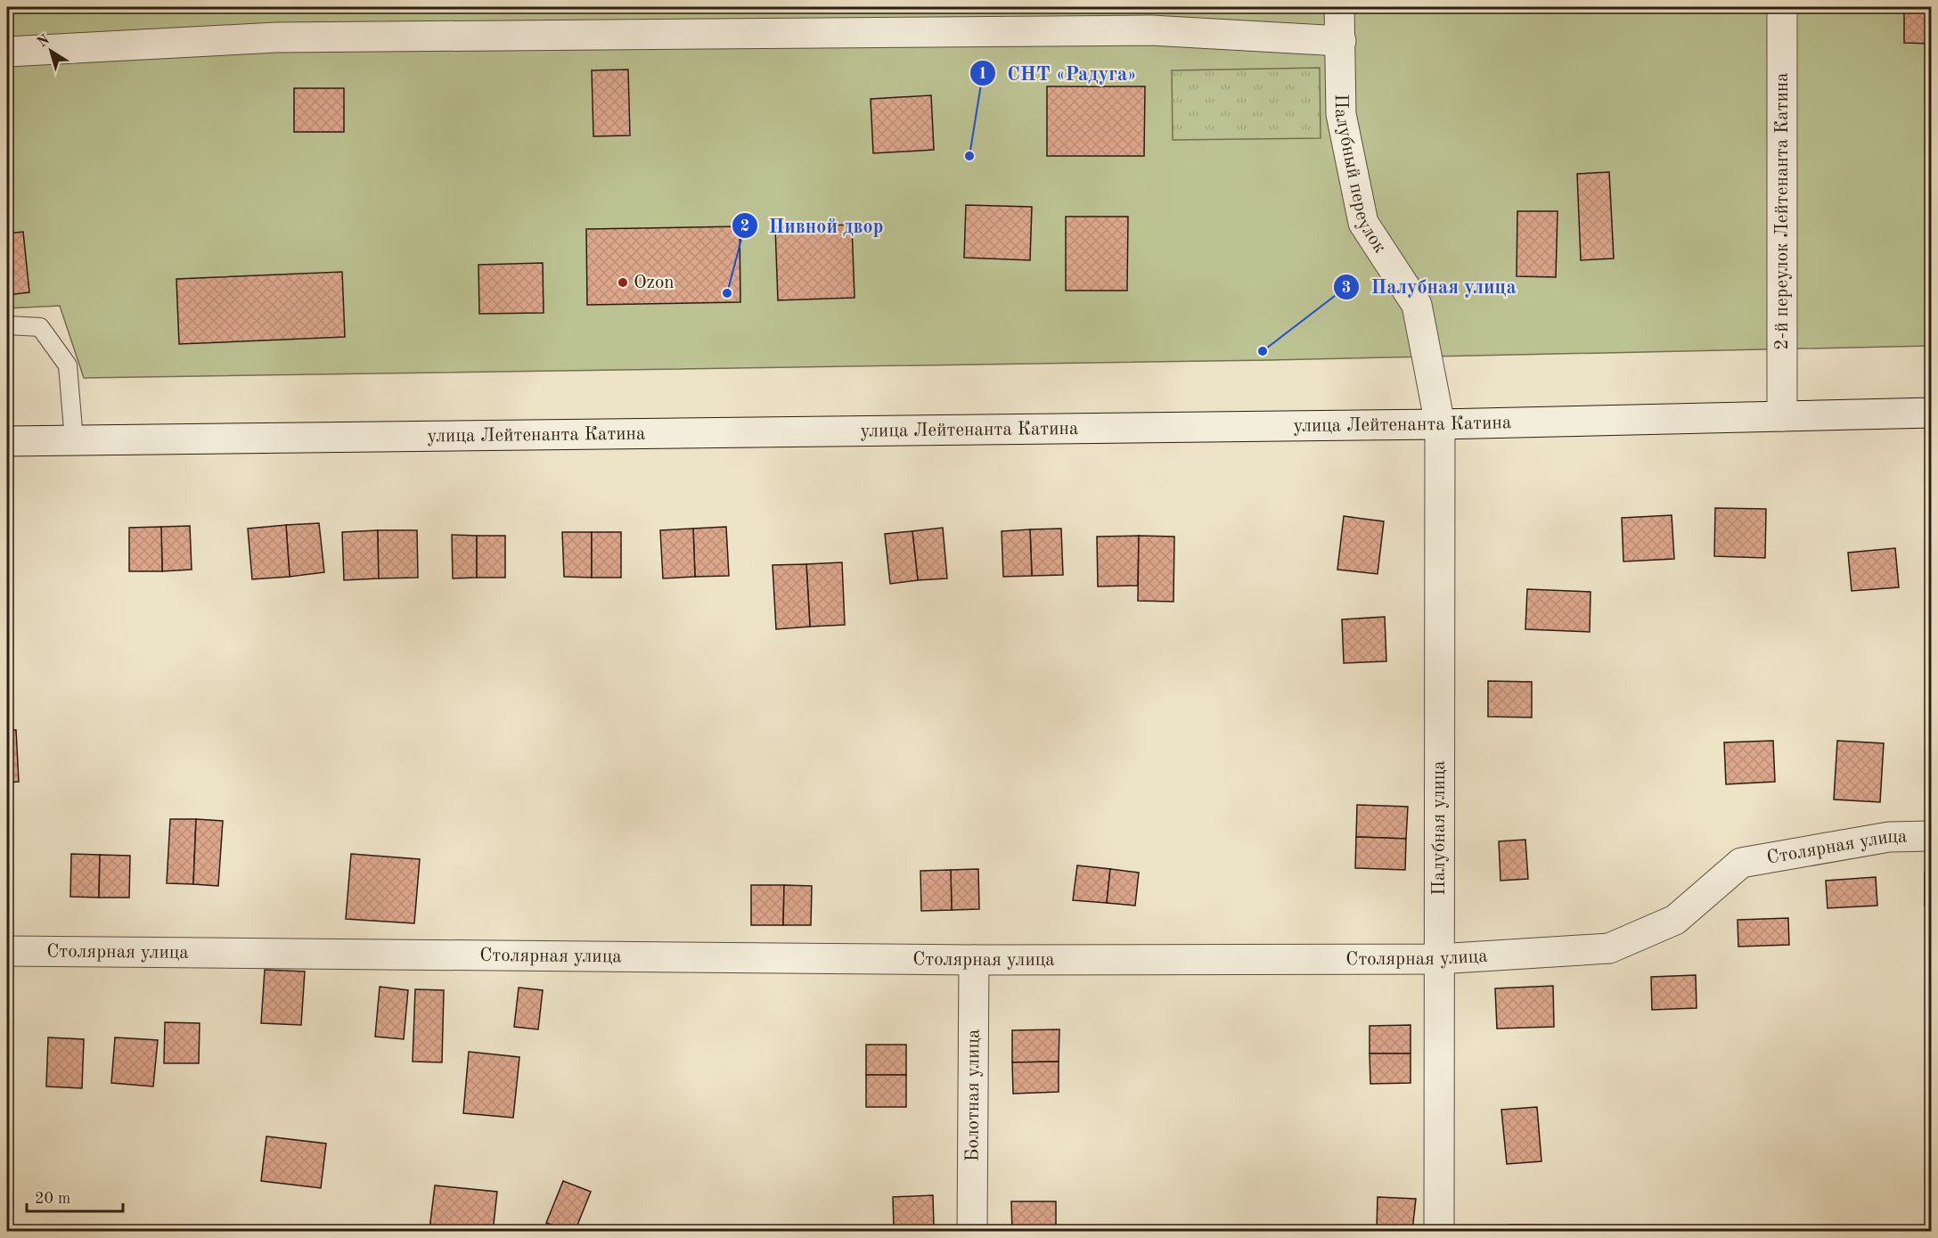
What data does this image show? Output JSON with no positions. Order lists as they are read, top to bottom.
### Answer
{
  "streets": {
    "street": [
      "Палубный переулок",
      "2-й переулок Лейтенанта Катина",
      "улица Лейтенанта Катина",
      "Палубная улица",
      "Столярная улица",
      "Болотная улица"
    ]
  },
  "crossings": [
    ["Палубный переулок", "улица Лейтенанта Катина"],
    ["Палубный переулок", "Палубная улица"],
    ["2-й переулок Лейтенанта Катина", "улица Лейтенанта Катина"],
    ["улица Лейтенанта Катина", "Палубная улица"],
    ["Палубная улица", "Столярная улица"],
    ["Столярная улица", "Болотная улица"]
  ],
  "places": [
    "СНТ «Радуга»",
    "Ozon",
    "Пивной двор",
    "Палубная улица"
  ],
  "scale_bar": "20 m",
  "north": "top left"
}
